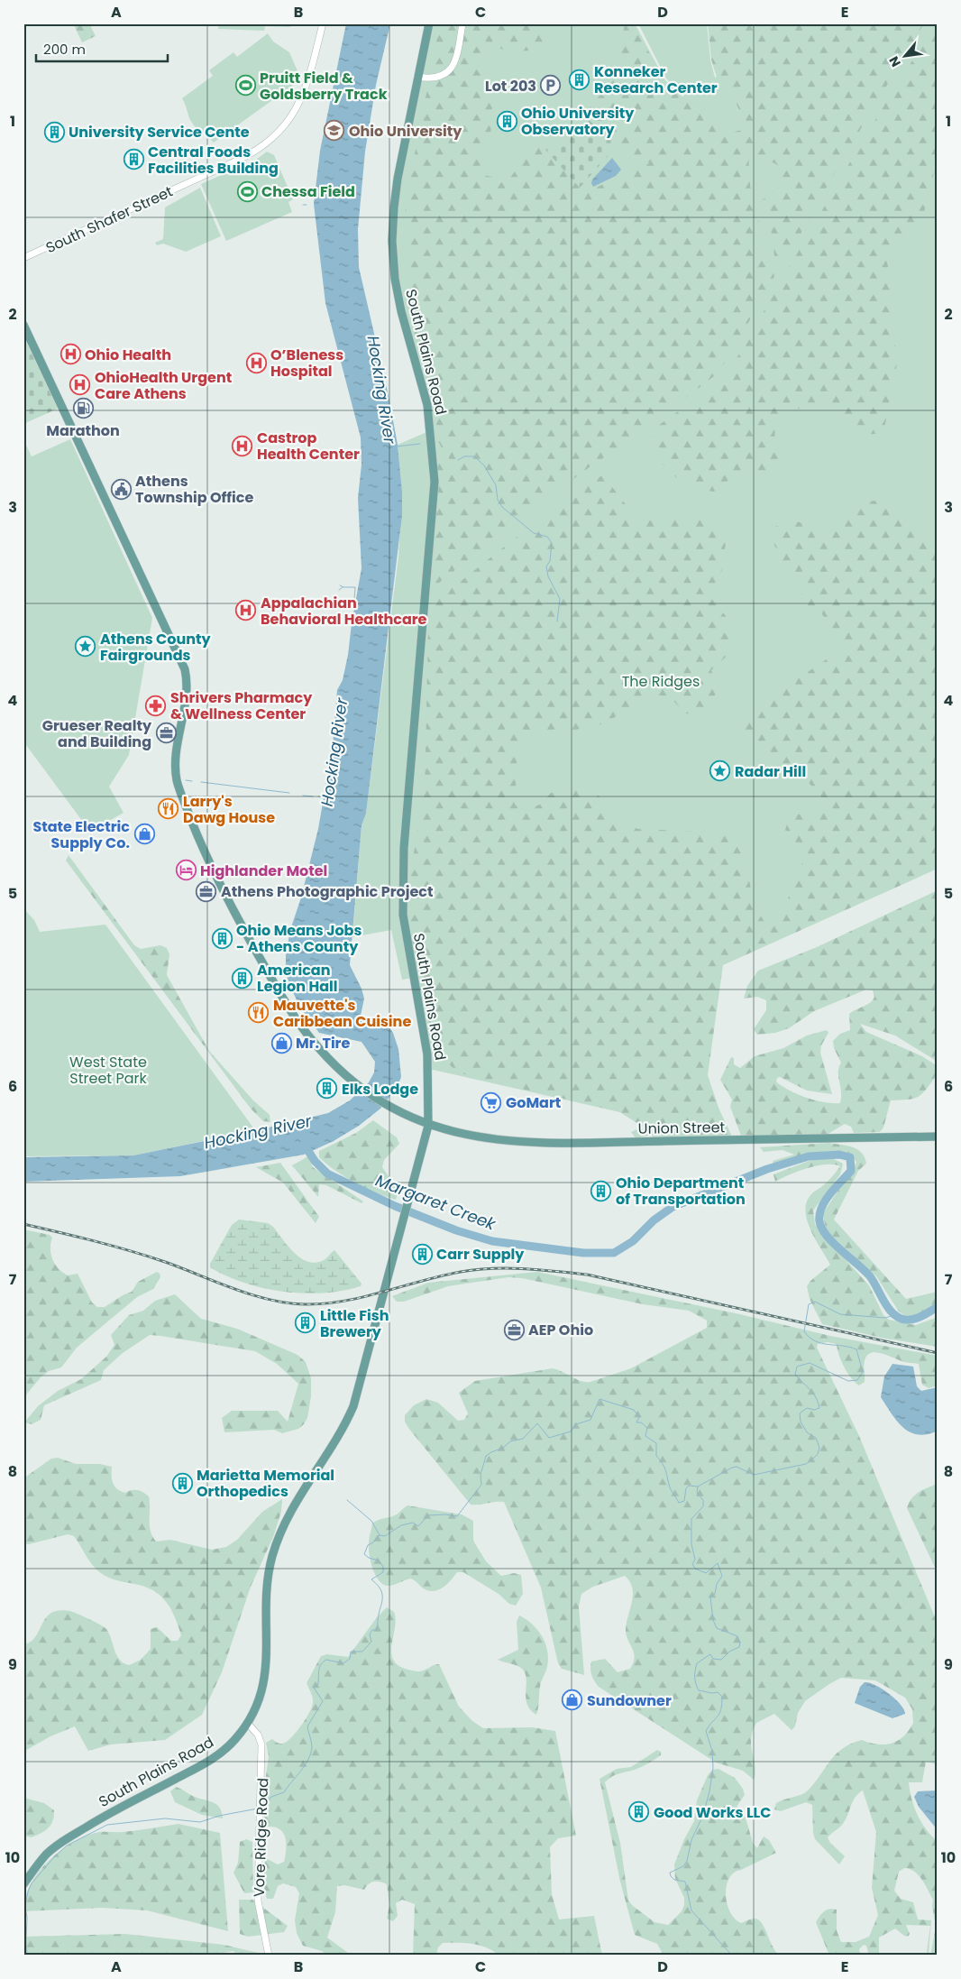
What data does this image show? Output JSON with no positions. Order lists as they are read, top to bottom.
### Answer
{
  "streets": {
    "main road": ["South Plains Road", "Union Street"],
    "street": ["South Shafer Street", "Vore Ridge Road"]
  },
  "crossings": [
    ["South Plains Road", "Union Street"],
    ["South Plains Road", "Vore Ridge Road"]
  ],
  "water": ["Hocking River", "Margaret Creek"],
  "parks": ["The Ridges", "West State Street Park"],
  "places": {
    "building": [
      "Konneker Research Center",
      "Ohio University Observatory",
      "University Service Cente",
      "Central Foods Facilities Building",
      "Ohio Means Jobs - Athens County",
      "American Legion Hall",
      "Elks Lodge",
      "Ohio Department of Transportation",
      "Carr Supply",
      "Little Fish Brewery",
      "Marietta Memorial Orthopedics",
      "Good Works LLC"
    ],
    "sports": ["Pruitt Field & Goldsberry Track", "Chessa Field"],
    "parking": ["Lot 203"],
    "school or university": ["Ohio University"],
    "hospital": [
      "Ohio Health",
      "O’Bleness Hospital",
      "OhioHealth Urgent Care Athens",
      "Castrop Health Center",
      "Appalachian Behavioral Healthcare"
    ],
    "fuel station": ["Marathon"],
    "public building": ["Athens Township Office"],
    "place": ["Athens County Fairgrounds", "Radar Hill"],
    "pharmacy": ["Shrivers Pharmacy & Wellness Center"],
    "office": ["Grueser Realty and Building", "Athens Photographic Project", "AEP Ohio"],
    "restaurant": ["Larry's Dawg House", "Mauvette's Caribbean Cuisine"],
    "shop": ["State Electric Supply Co.", "Mr. Tire", "Sundowner"],
    "hotel": ["Highlander Motel"],
    "supermarket": ["GoMart"]
  },
  "scale_bar": "200 m",
  "north": "bottom left",
  "grid": {
    "columns": [
      "A",
      "B",
      "C",
      "D",
      "E"
    ],
    "rows": [
      "1",
      "2",
      "3",
      "4",
      "5",
      "6",
      "7",
      "8",
      "9",
      "10"
    ]
  }
}
